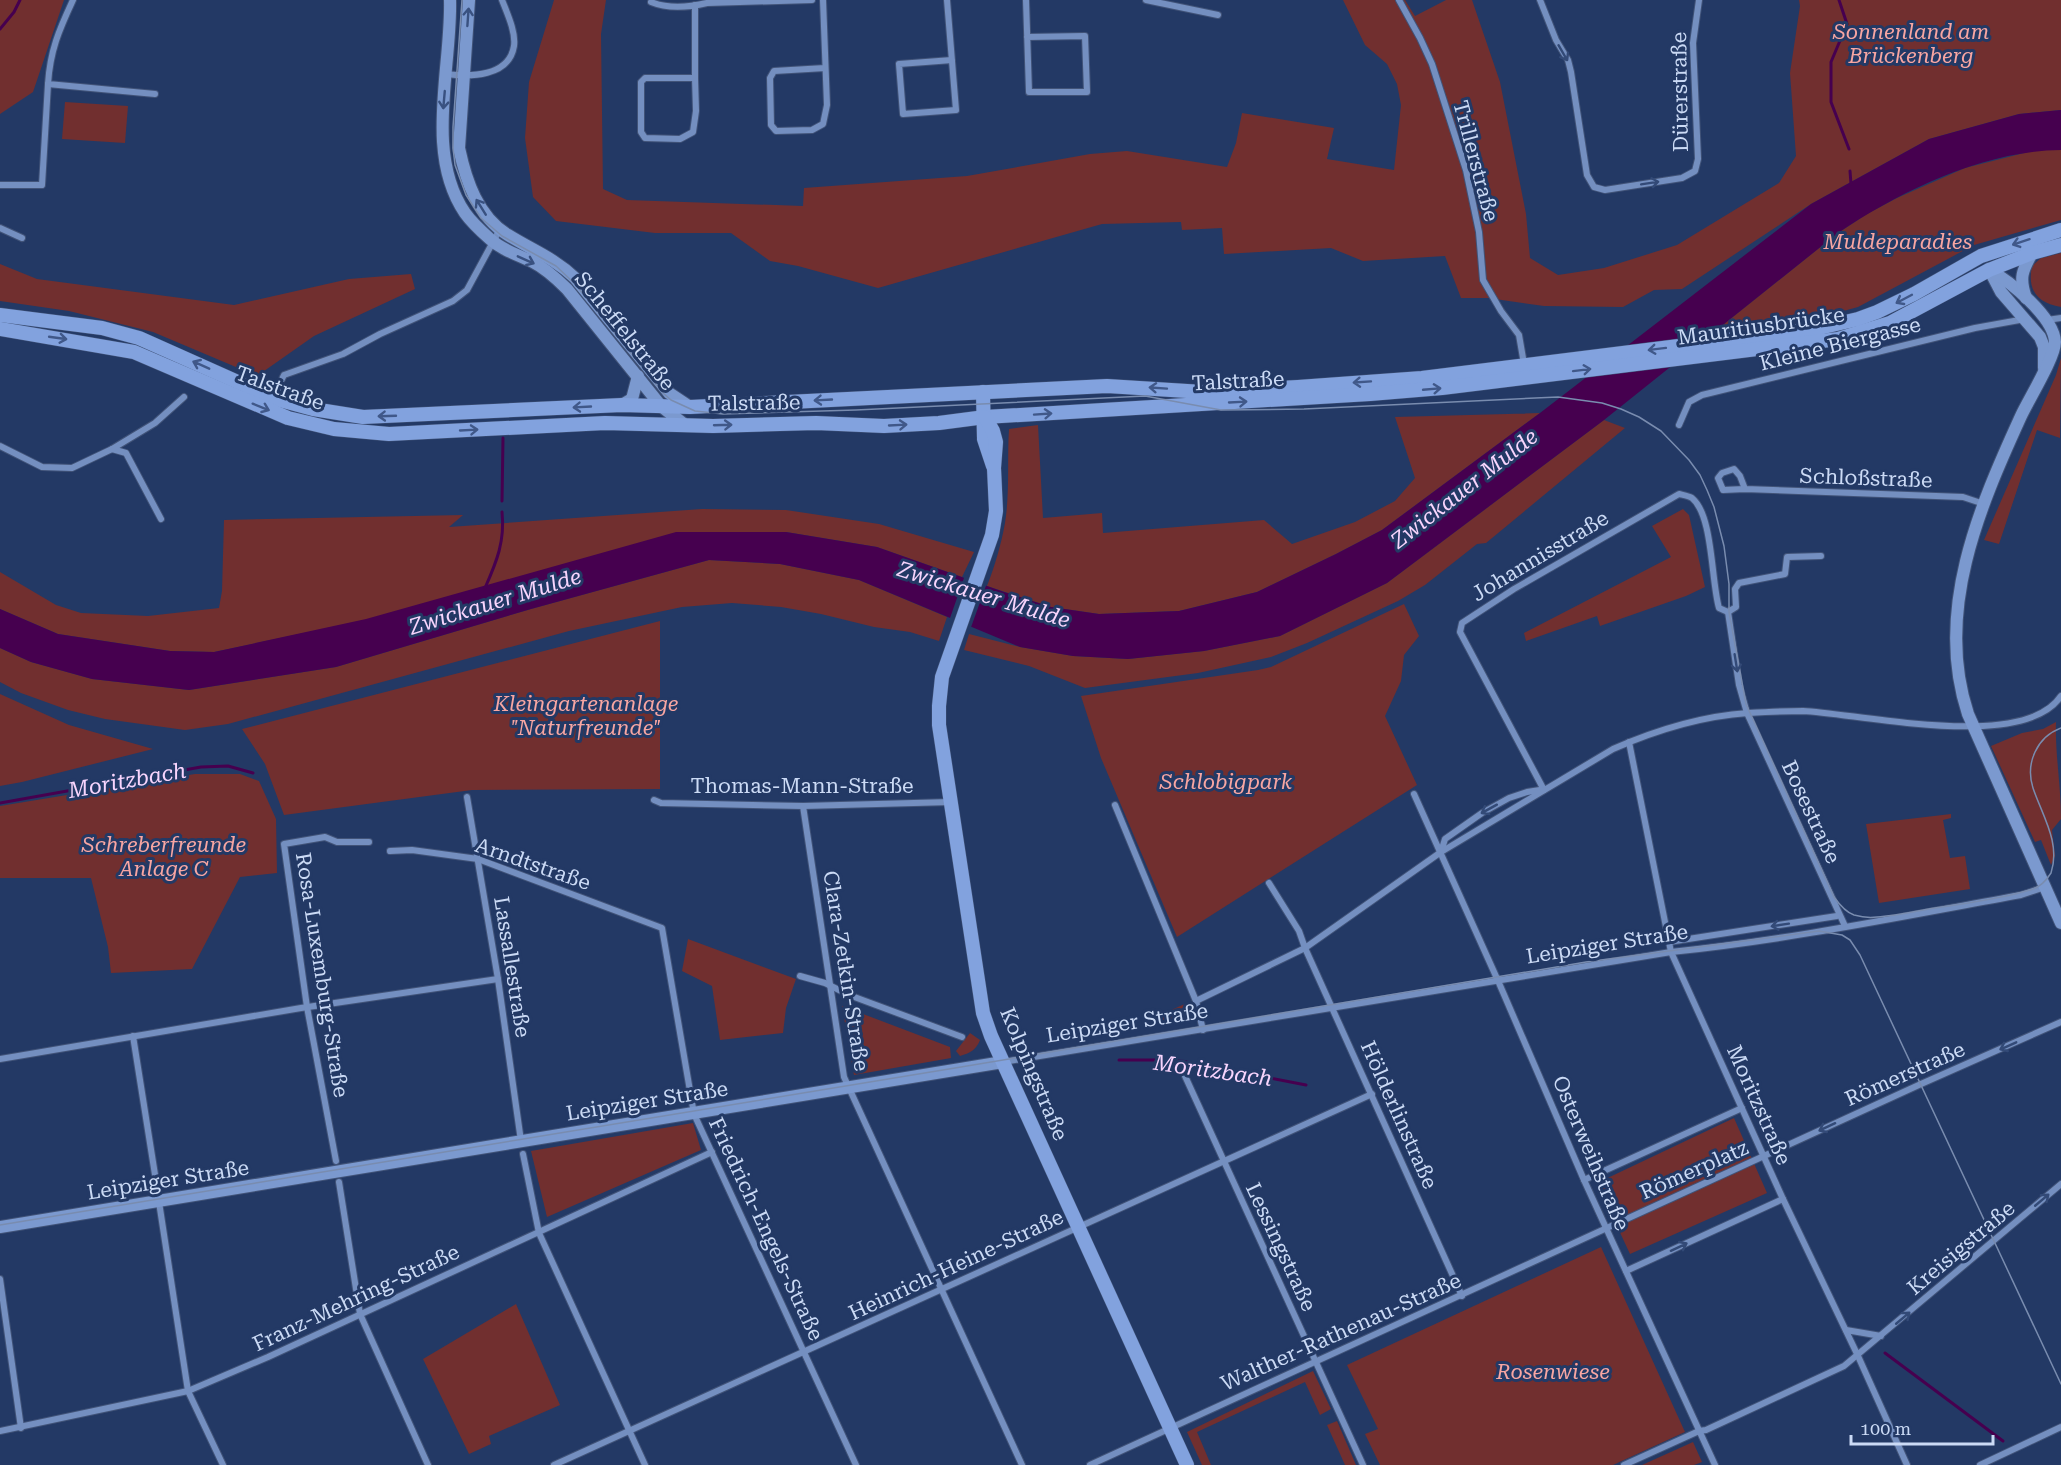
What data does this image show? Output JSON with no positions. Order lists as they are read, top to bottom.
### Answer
{
  "streets": {
    "main road": ["Mauritiusbrücke", "Talstraße", "Kolpingstraße"],
    "street": [
      "Dürerstraße",
      "Trillerstraße",
      "Scheffelstraße",
      "Kleine Biergasse",
      "Schloßstraße",
      "Johannisstraße",
      "Thomas-Mann-Straße",
      "Bosestraße",
      "Arndtstraße",
      "Leipziger Straße",
      "Lassallestraße",
      "Clara-Zetkin-Straße",
      "Rosa-Luxemburg-Straße",
      "Römerstraße",
      "Moritzstraße",
      "Hölderlinstraße",
      "Osterweihstraße",
      "Römerplatz",
      "Friedrich-Engels-Straße",
      "Lessingstraße",
      "Kreisigstraße",
      "Heinrich-Heine-Straße",
      "Franz-Mehring-Straße",
      "Walther-Rathenau-Straße"
    ]
  },
  "crossings": [
    ["Trillerstraße", "Mauritiusbrücke"],
    ["Trillerstraße", "Talstraße"],
    ["Mauritiusbrücke", "Talstraße"],
    ["Scheffelstraße", "Talstraße"],
    ["Talstraße", "Kolpingstraße"],
    ["Johannisstraße", "Bosestraße"],
    ["Thomas-Mann-Straße", "Clara-Zetkin-Straße"],
    ["Thomas-Mann-Straße", "Kolpingstraße"],
    ["Bosestraße", "Leipziger Straße"],
    ["Arndtstraße", "Lassallestraße"],
    ["Arndtstraße", "Friedrich-Engels-Straße"],
    ["Leipziger Straße", "Lassallestraße"],
    ["Leipziger Straße", "Clara-Zetkin-Straße"],
    ["Leipziger Straße", "Kolpingstraße"],
    ["Leipziger Straße", "Moritzstraße"],
    ["Leipziger Straße", "Hölderlinstraße"],
    ["Leipziger Straße", "Osterweihstraße"],
    ["Leipziger Straße", "Friedrich-Engels-Straße"],
    ["Lassallestraße", "Heinrich-Heine-Straße"],
    ["Lassallestraße", "Franz-Mehring-Straße"],
    ["Clara-Zetkin-Straße", "Heinrich-Heine-Straße"],
    ["Kolpingstraße", "Heinrich-Heine-Straße"],
    ["Kolpingstraße", "Walther-Rathenau-Straße"],
    ["Römerstraße", "Moritzstraße"],
    ["Römerstraße", "Römerplatz"],
    ["Moritzstraße", "Römerplatz"],
    ["Moritzstraße", "Kreisigstraße"],
    ["Hölderlinstraße", "Heinrich-Heine-Straße"],
    ["Hölderlinstraße", "Walther-Rathenau-Straße"],
    ["Osterweihstraße", "Römerplatz"],
    ["Osterweihstraße", "Kreisigstraße"],
    ["Osterweihstraße", "Walther-Rathenau-Straße"],
    ["Römerplatz", "Walther-Rathenau-Straße"],
    ["Friedrich-Engels-Straße", "Heinrich-Heine-Straße"],
    ["Friedrich-Engels-Straße", "Franz-Mehring-Straße"],
    ["Lessingstraße", "Heinrich-Heine-Straße"],
    ["Lessingstraße", "Walther-Rathenau-Straße"]
  ],
  "one_way": ["Römerstraße", "Kreisigstraße"],
  "water": ["Zwickauer Mulde", "Moritzbach"],
  "parks": [
    "Sonnenland am Brückenberg",
    "Muldeparadies",
    "Kleingartenanlage \"Naturfreunde\"",
    "Schlobigpark",
    "Schreberfreunde Anlage C",
    "Rosenwiese"
  ],
  "scale_bar": "100 m"
}
